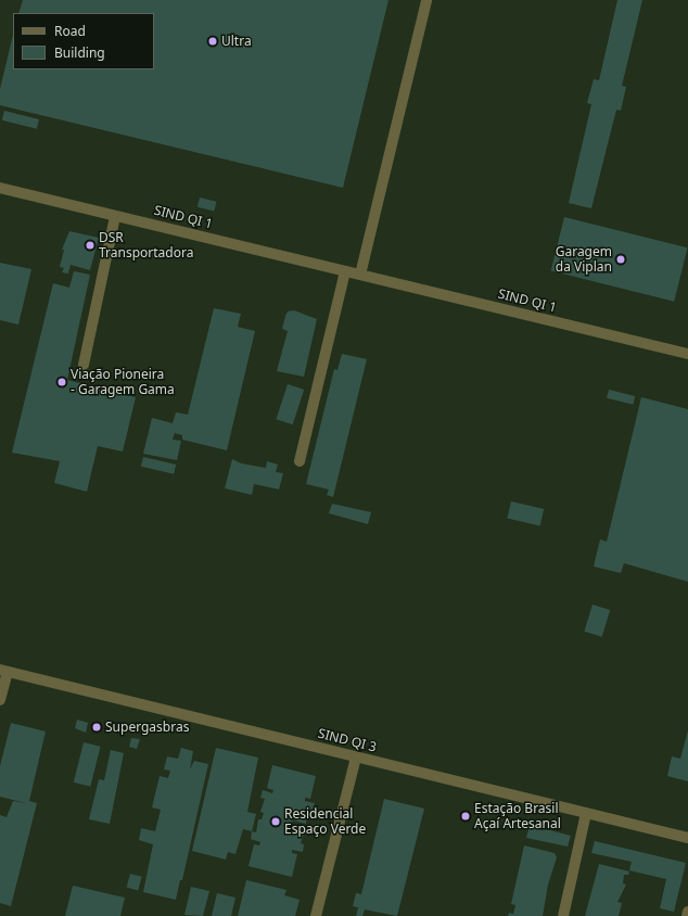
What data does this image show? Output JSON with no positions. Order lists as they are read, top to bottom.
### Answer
{
  "streets": {
    "street": ["SIND QI 1", "SIND QI 3"]
  },
  "places": [
    "Ultra",
    "DSR Transportadora",
    "Garagem da Viplan",
    "Viação Pioneira - Garagem Gama",
    "Supergasbras",
    "Estação Brasil Açaí Artesanal",
    "Residencial Espaço Verde"
  ],
  "legend": ["Road", "Building"]
}
